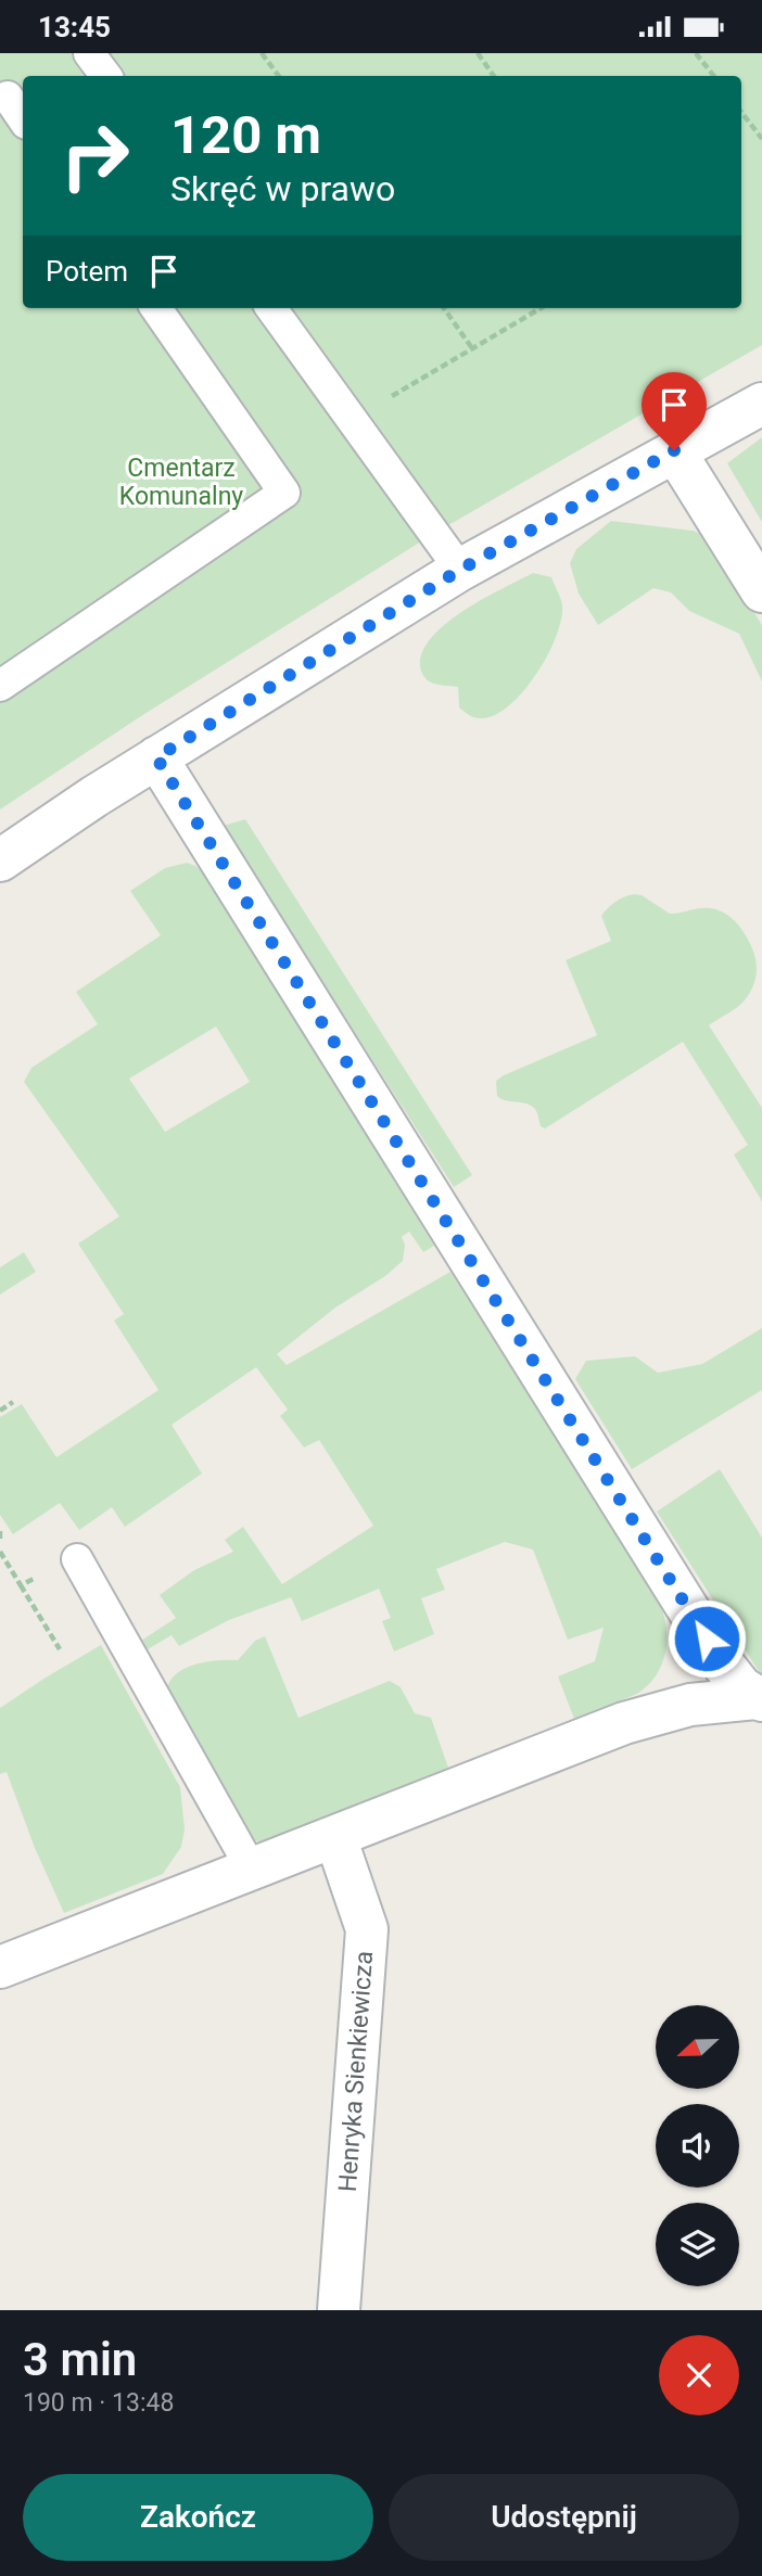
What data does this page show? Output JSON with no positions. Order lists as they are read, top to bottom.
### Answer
{
  "streets": {
    "street": ["Henryka Sienkiewicza"]
  },
  "parks": ["Cmentarz Komunalny"],
  "north": "left",
  "page": {
    "status": "13:45",
    "turn": ["120 m", "Skręć w prawo"],
    "then": "Potem",
    "heading": ["3 min", "190 m · 13:48"],
    "buttons": ["Zakończ", "Udostępnij"]
  }
}
